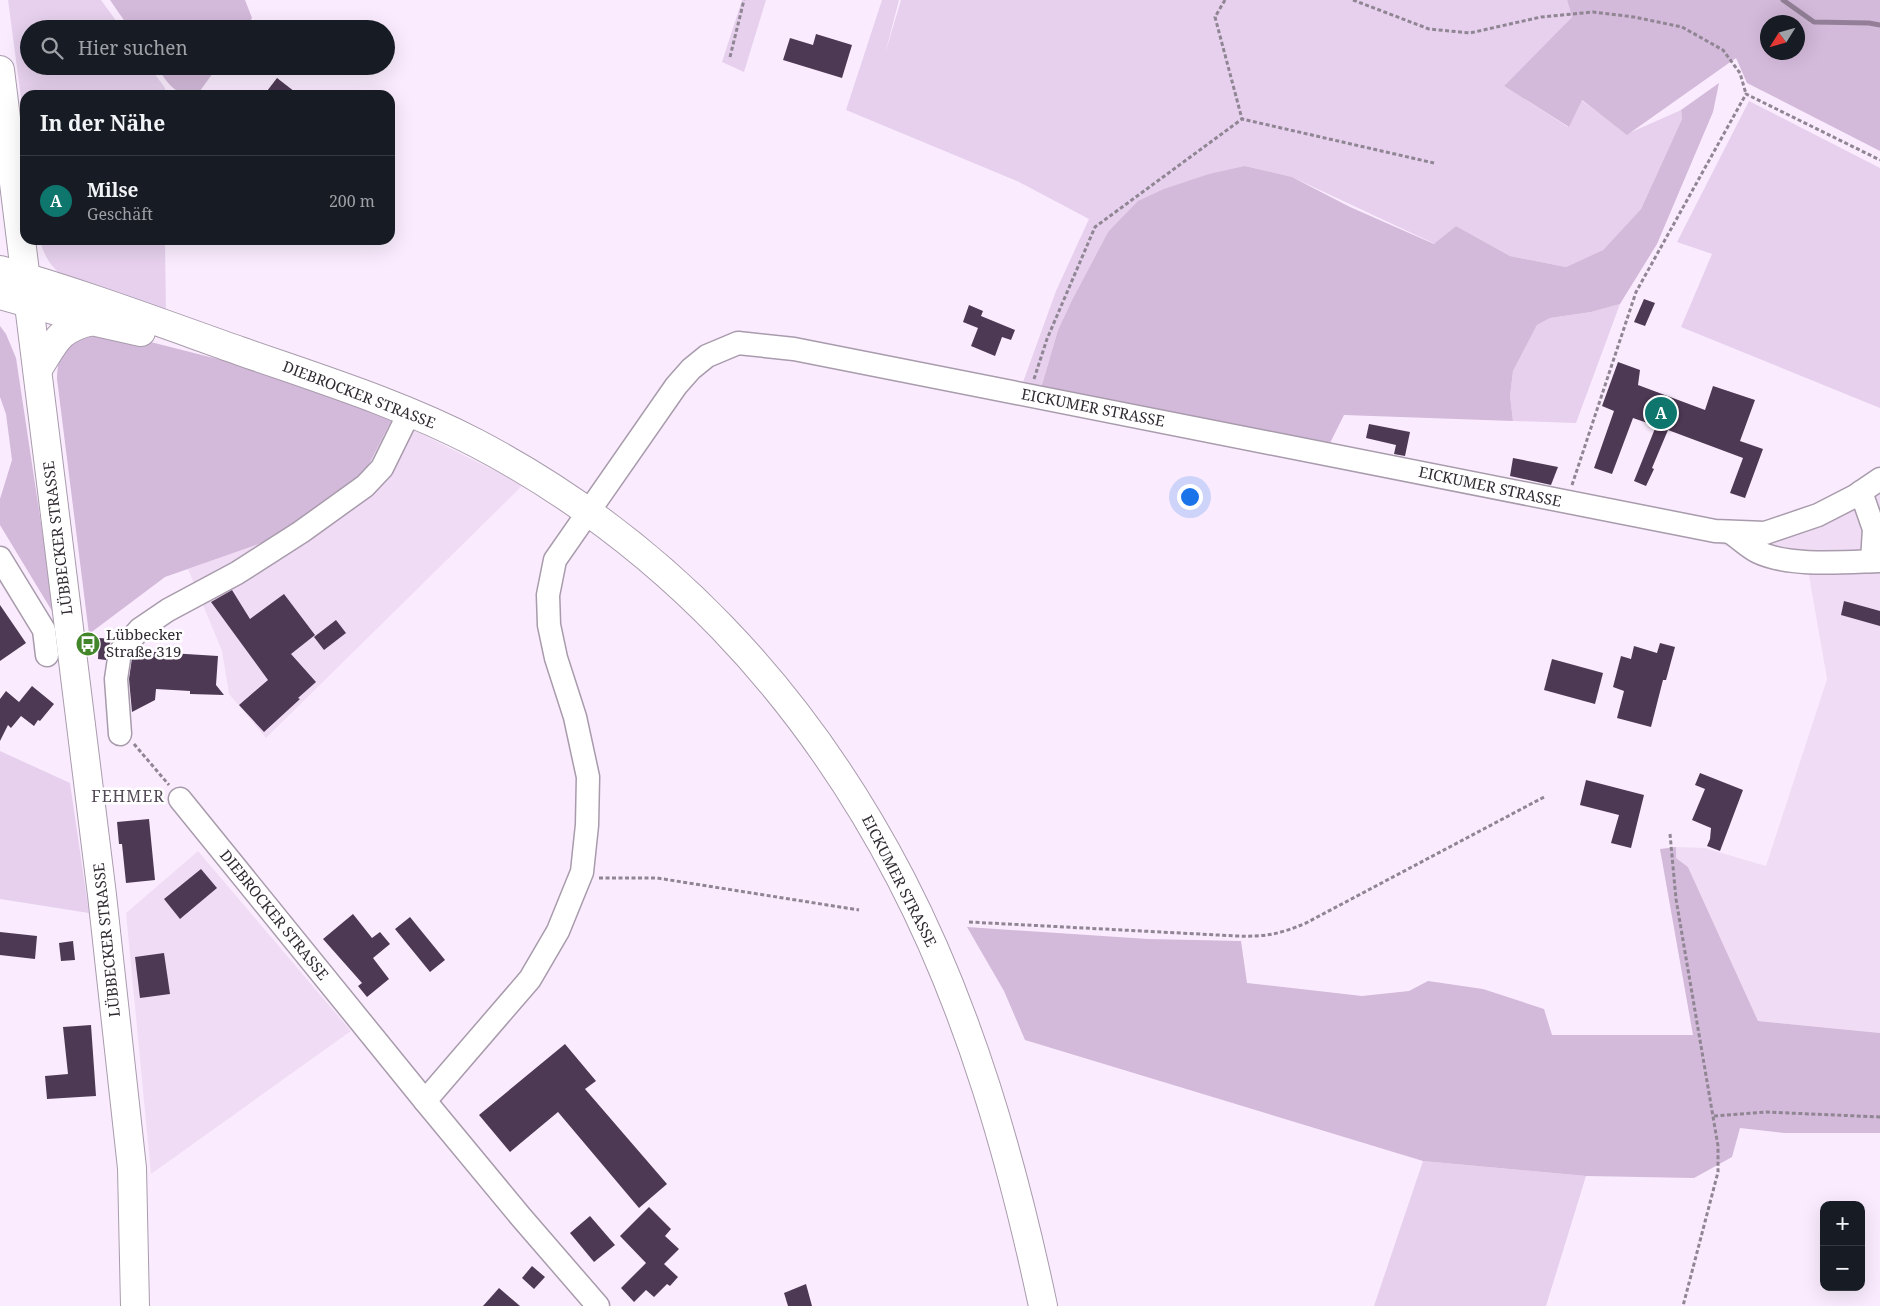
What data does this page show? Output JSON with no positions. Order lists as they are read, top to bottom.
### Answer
{
  "streets": {
    "main road": ["DIEBROCKER STRASSE", "EICKUMER STRASSE", "LÜBBECKER STRASSE"]
  },
  "crossings": [
    ["DIEBROCKER STRASSE", "EICKUMER STRASSE"],
    ["DIEBROCKER STRASSE", "LÜBBECKER STRASSE"]
  ],
  "districts": ["FEHMER"],
  "places": {
    "bus stop": ["Lübbecker Straße 319"]
  },
  "north": "bottom left",
  "page": {
    "search": "Hier suchen",
    "heading": "In der Nähe",
    "list": [
      {
        "mark": "A",
        "name": "Milse",
        "note": "Geschäft",
        "value": "200 m"
      }
    ],
    "pins": "A",
    "map_buttons": ["+", "−"]
  }
}
